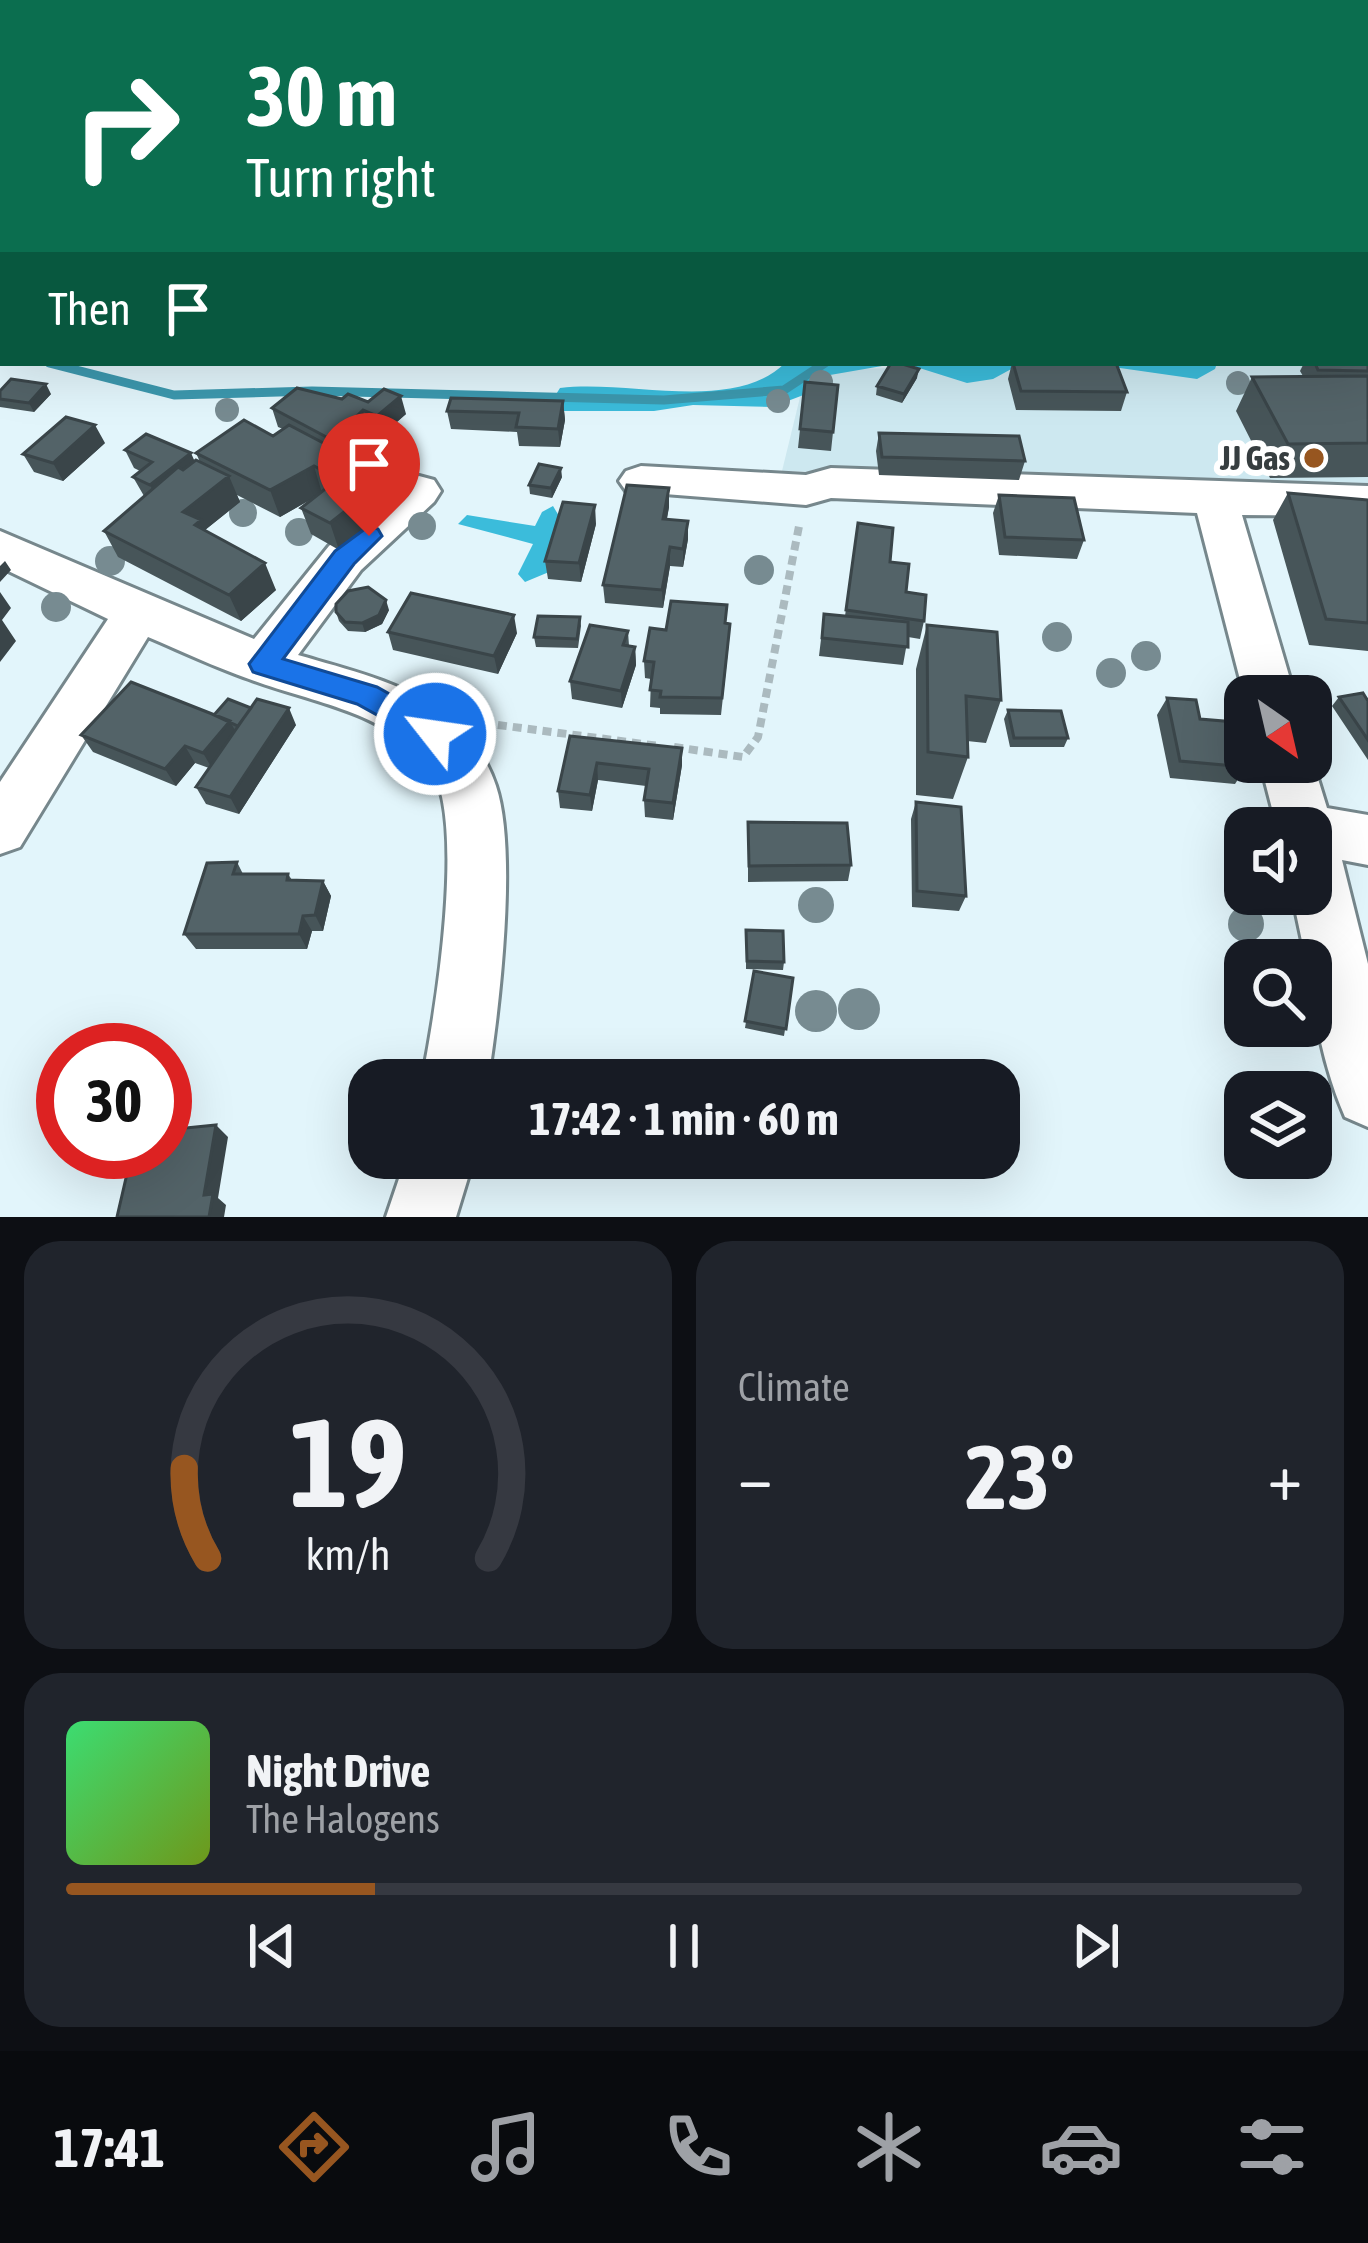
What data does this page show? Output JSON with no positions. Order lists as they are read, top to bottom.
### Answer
{
  "places": ["JJ Gas"],
  "north": "bottom right",
  "page": {
    "turn": ["30 m", "Turn right"],
    "then": "Then",
    "limit": "30",
    "trip": "17:42 · 1 min · 60 m",
    "tile": "Climate",
    "heat": ["−", "23°", "+"],
    "song": ["Night Drive", "The Halogens"],
    "tabs": "17:41",
    "gauge": ["19", "km/h"]
  }
}
